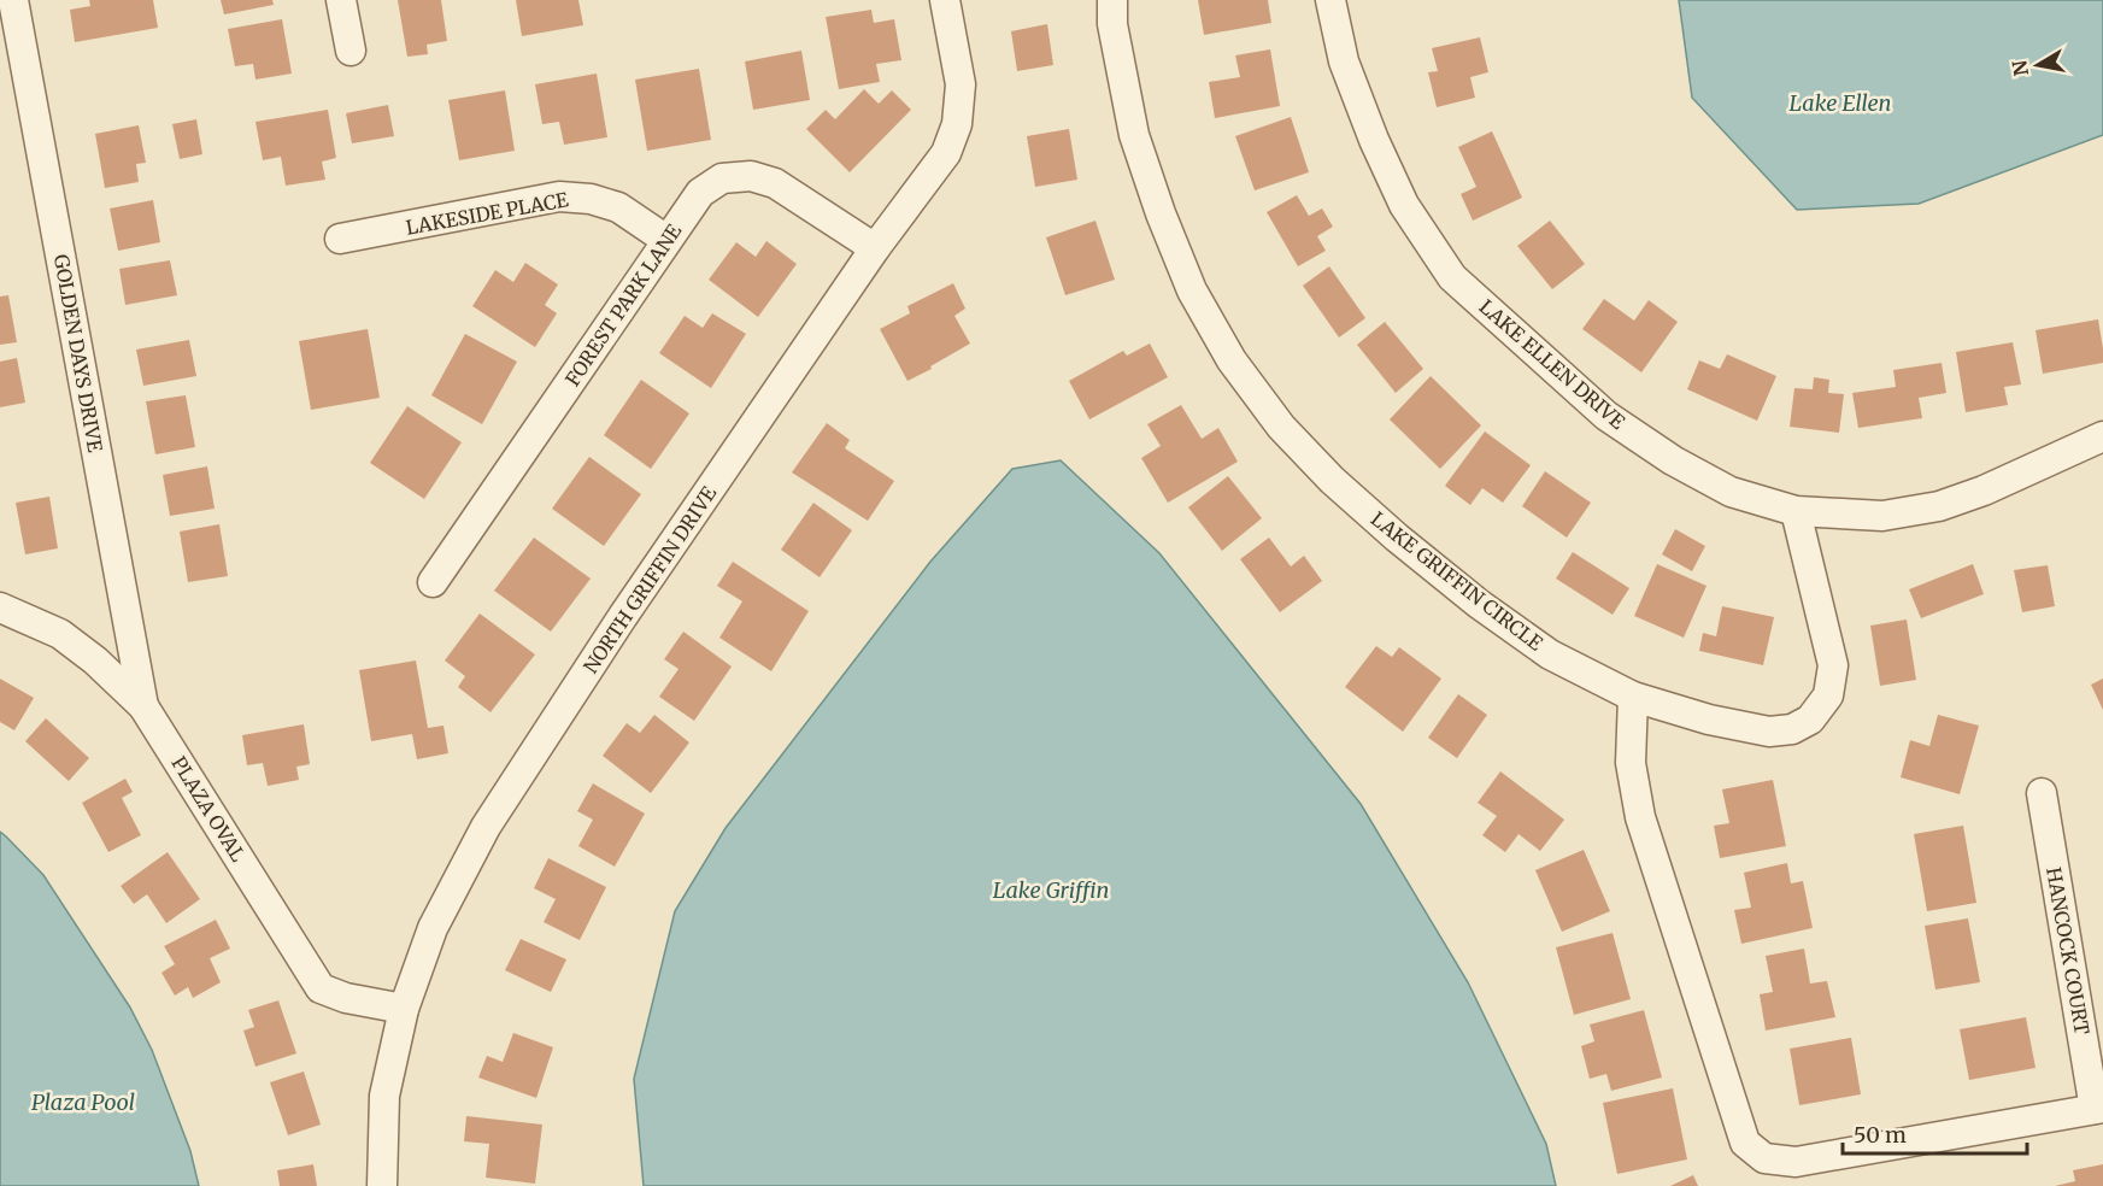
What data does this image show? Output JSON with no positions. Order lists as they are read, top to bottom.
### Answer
{
  "streets": {
    "street": [
      "LAKESIDE PLACE",
      "FOREST PARK LANE",
      "GOLDEN DAYS DRIVE",
      "LAKE ELLEN DRIVE",
      "NORTH GRIFFIN DRIVE",
      "LAKE GRIFFIN CIRCLE",
      "PLAZA OVAL",
      "HANCOCK COURT"
    ]
  },
  "crossings": [
    ["LAKESIDE PLACE", "FOREST PARK LANE"],
    ["FOREST PARK LANE", "NORTH GRIFFIN DRIVE"],
    ["GOLDEN DAYS DRIVE", "PLAZA OVAL"],
    ["LAKE ELLEN DRIVE", "LAKE GRIFFIN CIRCLE"],
    ["NORTH GRIFFIN DRIVE", "PLAZA OVAL"]
  ],
  "water": ["Lake Ellen", "Lake Griffin", "Plaza Pool"],
  "scale_bar": "50 m",
  "north": "left"
}
